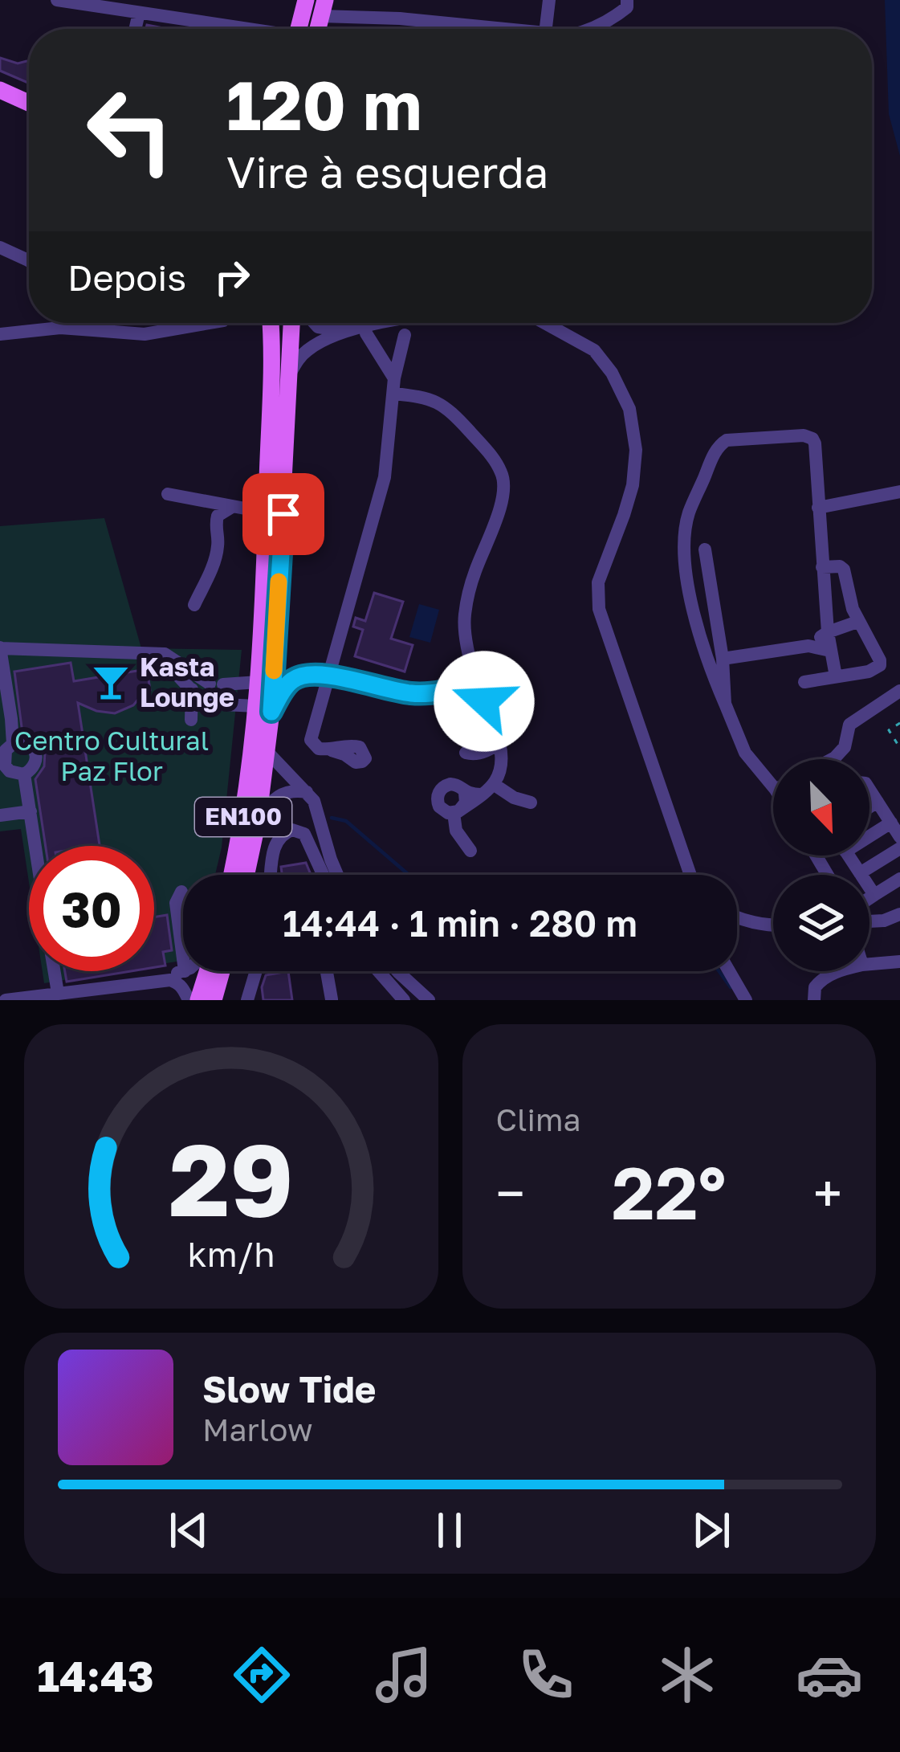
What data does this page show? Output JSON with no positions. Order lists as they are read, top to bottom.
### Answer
{
  "streets": {
    "main road": ["EN100"]
  },
  "parks": ["Centro Cultural Paz Flor"],
  "places": {
    "bar": ["Kasta Lounge"]
  },
  "north": "bottom right",
  "page": {
    "turn": ["120 m", "Vire à esquerda"],
    "then": "Depois",
    "limit": "30",
    "trip": "14:44 · 1 min · 280 m",
    "tile": "Clima",
    "heat": ["−", "22°", "+"],
    "song": ["Slow Tide", "Marlow"],
    "tabs": "14:43",
    "gauge": ["29", "km/h"]
  }
}
